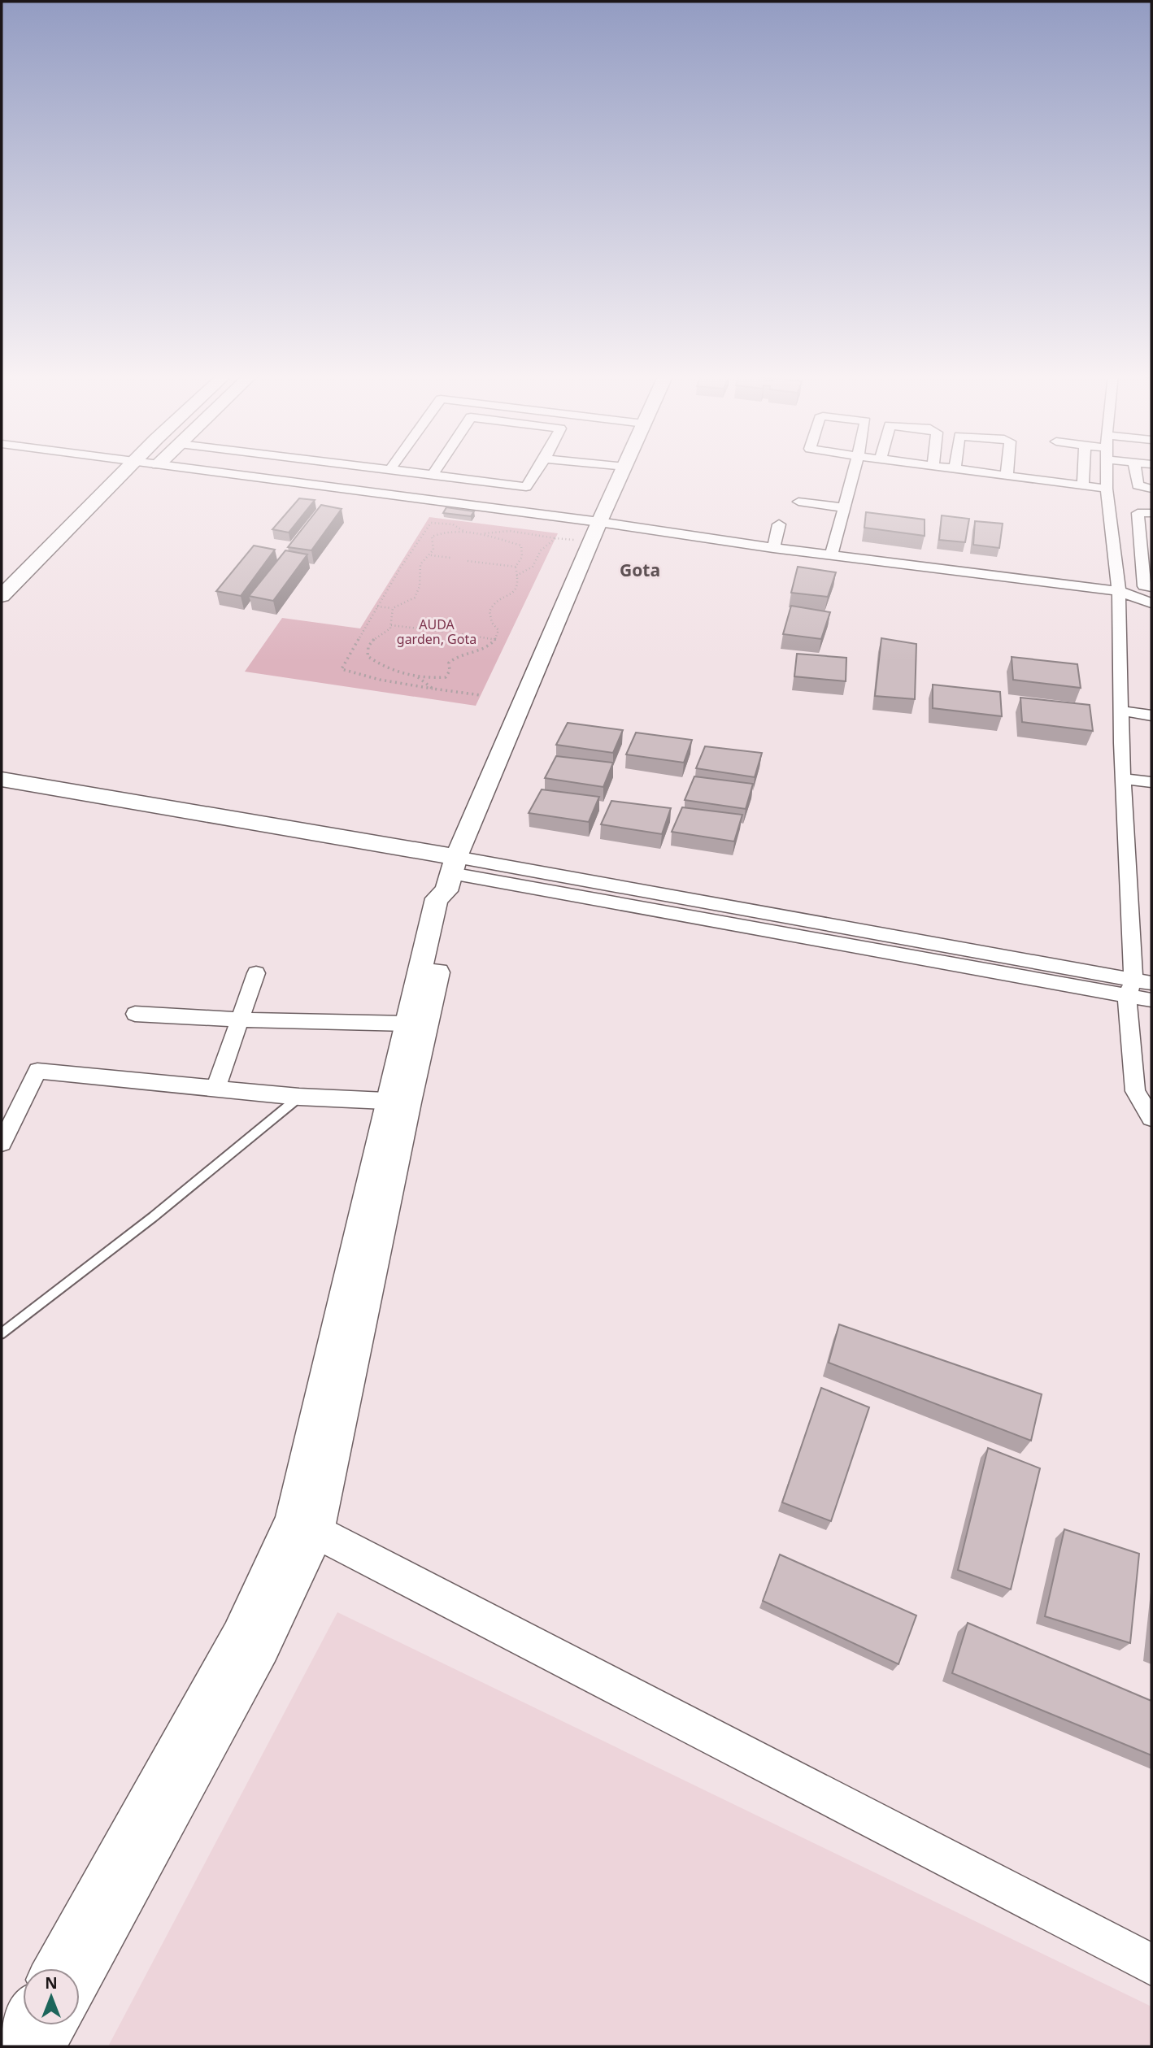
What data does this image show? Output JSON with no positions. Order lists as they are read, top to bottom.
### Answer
{
  "districts": ["Gota"],
  "parks": ["AUDA garden, Gota"],
  "north": "top"
}
